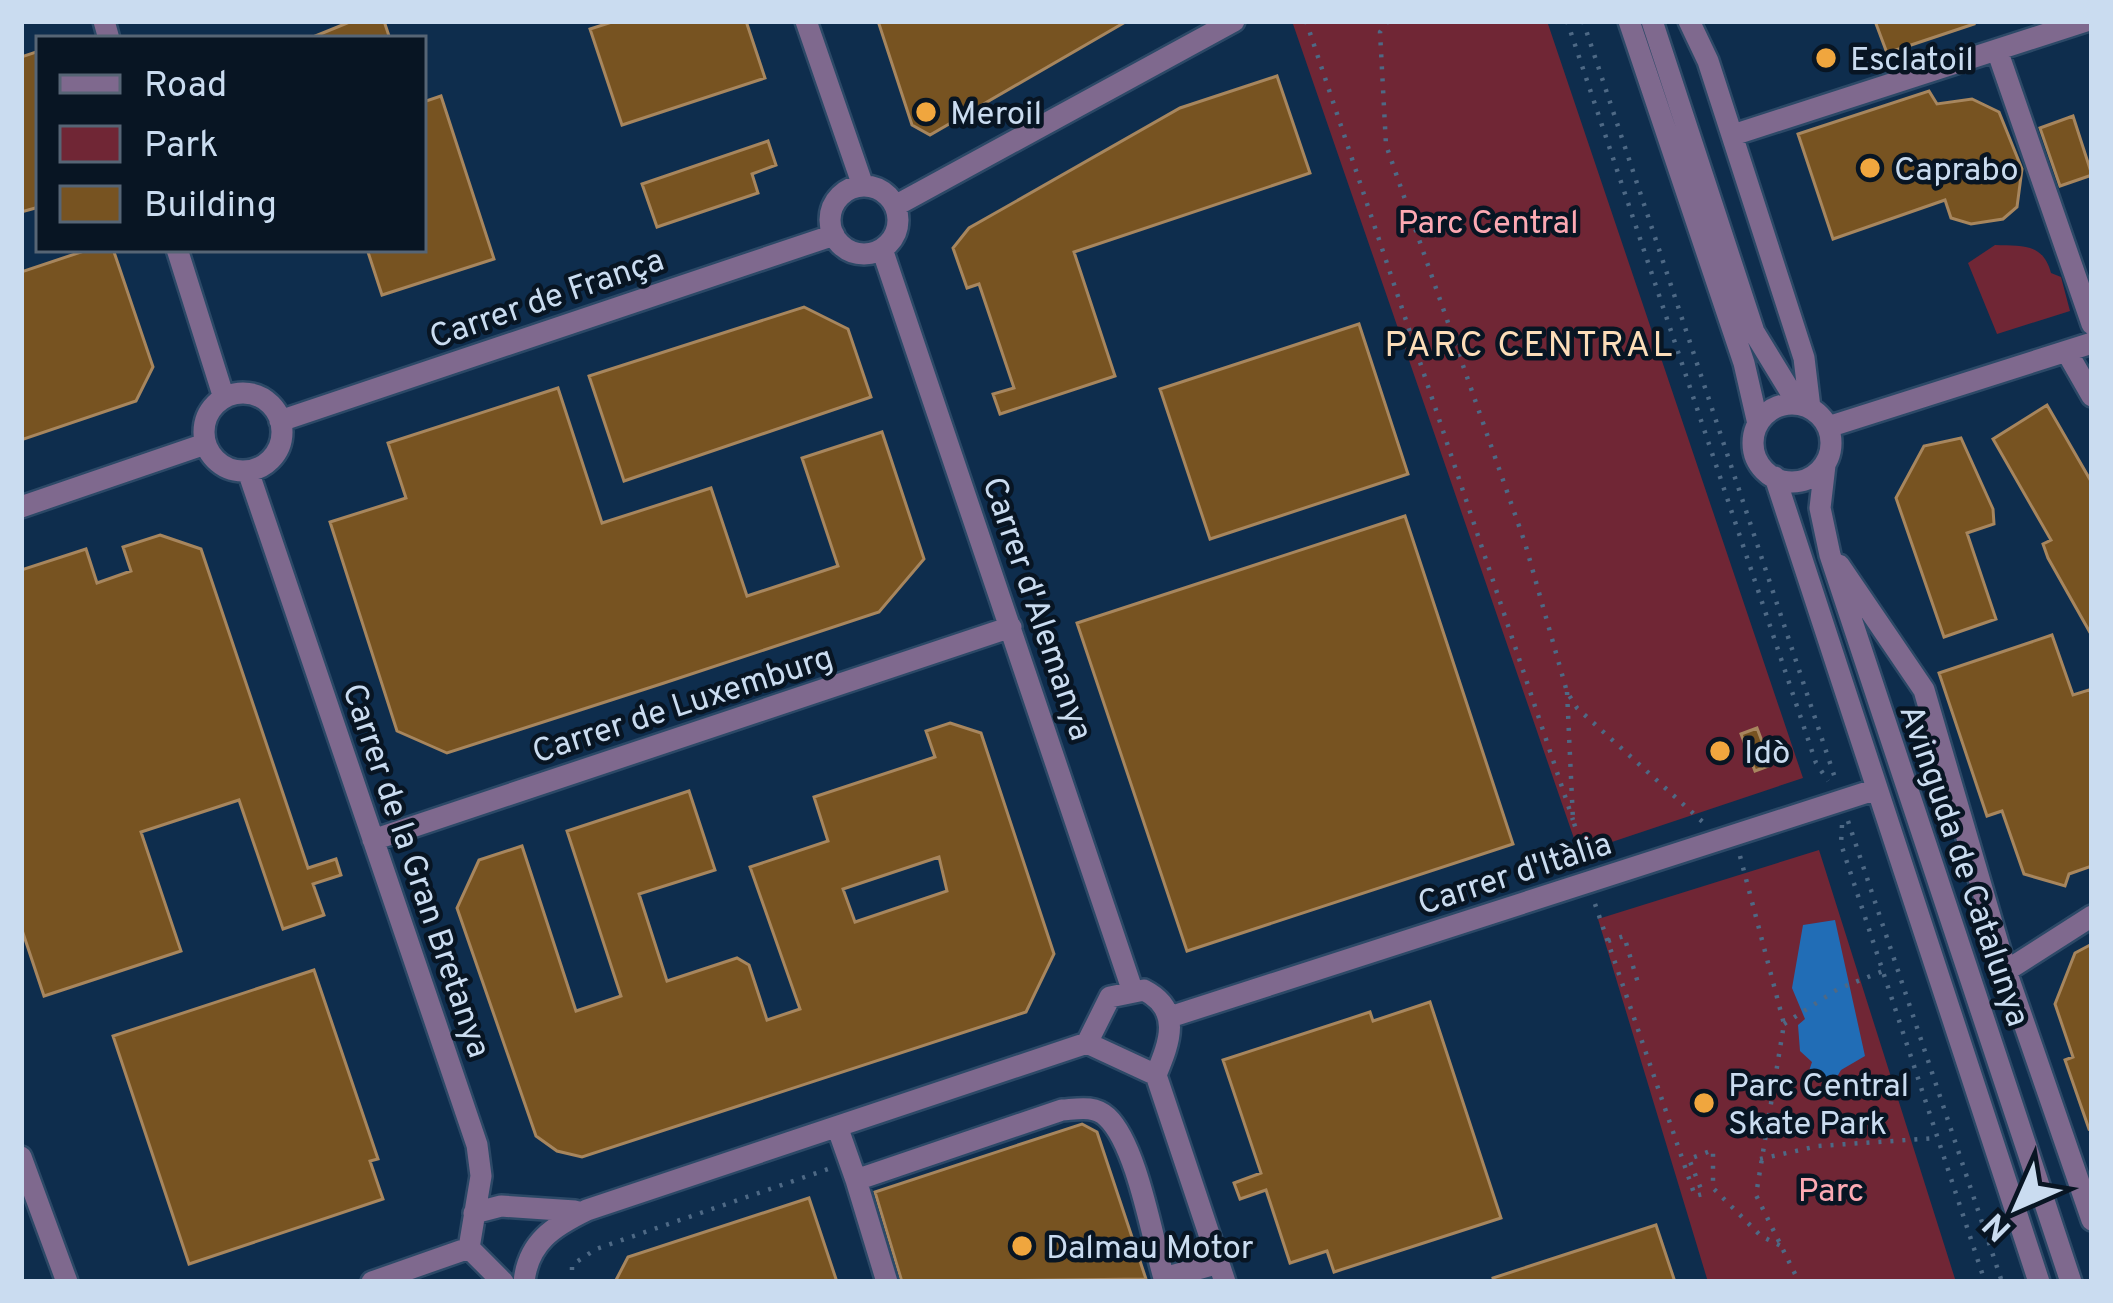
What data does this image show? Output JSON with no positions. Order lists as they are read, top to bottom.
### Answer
{
  "streets": {
    "street": [
      "Carrer de França",
      "Carrer d'Alemanya",
      "Carrer de Luxemburg",
      "Avinguda de Catalunya",
      "Carrer de la Gran Bretanya",
      "Carrer d'Itàlia"
    ]
  },
  "crossings": [
    ["Carrer de França", "Carrer d'Alemanya"],
    ["Carrer de França", "Carrer de la Gran Bretanya"],
    ["Carrer d'Alemanya", "Carrer de Luxemburg"],
    ["Carrer de Luxemburg", "Carrer de la Gran Bretanya"],
    ["Avinguda de Catalunya", "Carrer d'Itàlia"]
  ],
  "districts": ["PARC CENTRAL"],
  "parks": ["Parc Central", "Parc"],
  "places": [
    "Esclatoil",
    "Meroil",
    "Caprabo",
    "Idò",
    "Parc Central Skate Park",
    "Dalmau Motor"
  ],
  "legend": ["Road", "Park", "Building"],
  "north": "bottom left"
}
